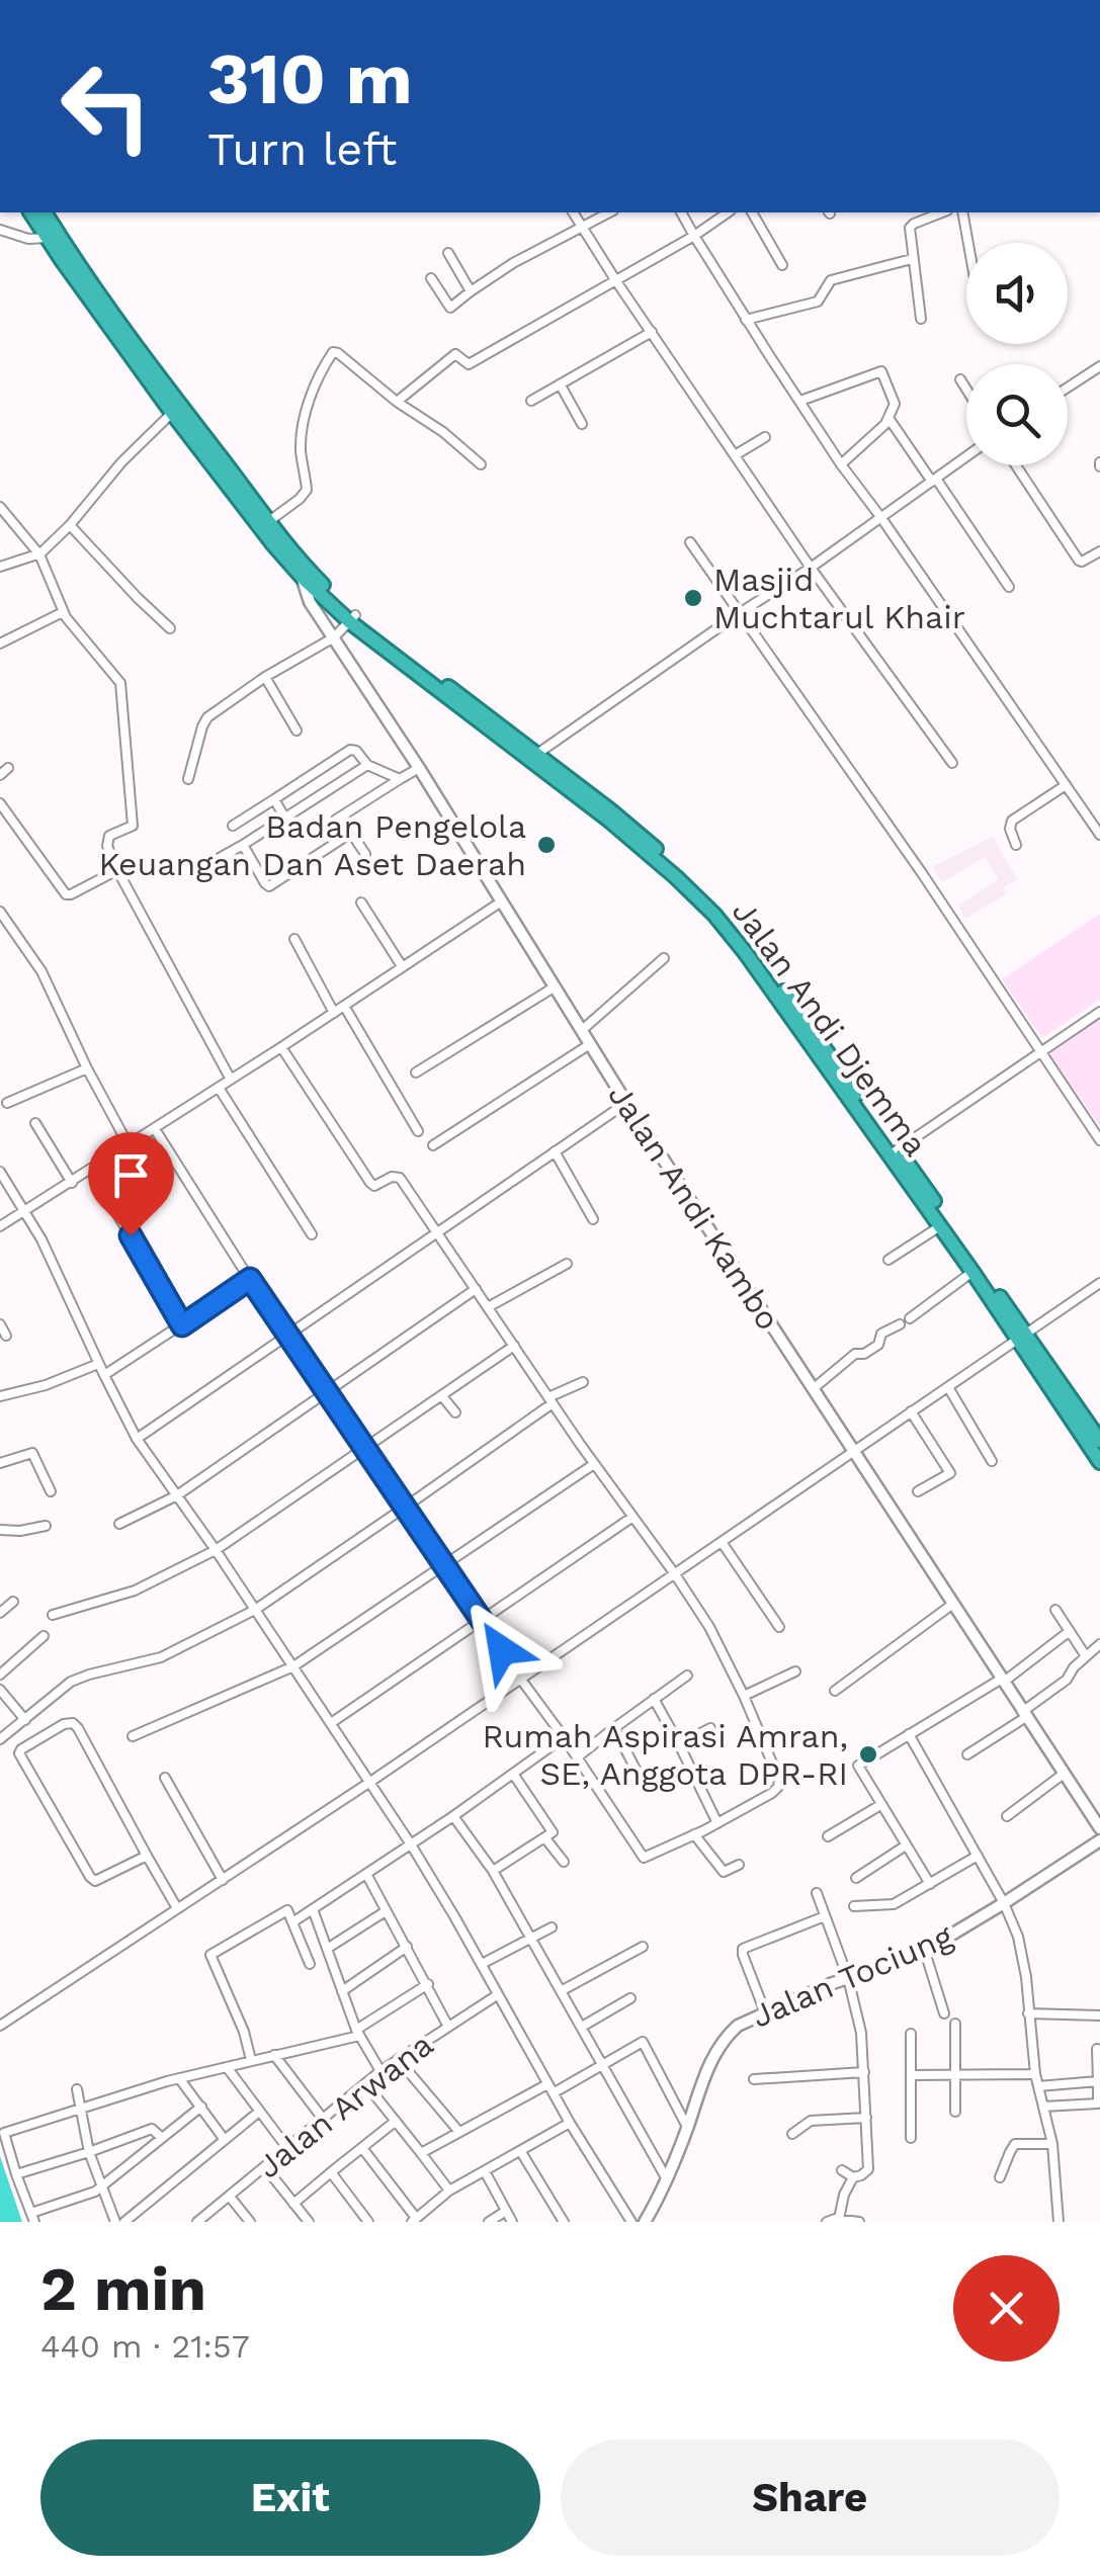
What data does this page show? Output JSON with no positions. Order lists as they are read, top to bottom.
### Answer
{
  "streets": {
    "highway": ["Jalan Andi Djemma"],
    "street": ["Jalan Andi Kambo", "Jalan Tociung", "Jalan Arwana"]
  },
  "crossings": [
    ["Jalan Andi Djemma", "Jalan Andi Kambo"]
  ],
  "places": ["Masjid Muchtarul Khair", "Badan Pengelola Keuangan Dan Aset Daerah", "Rumah Aspirasi Amran, SE, Anggota DPR-RI"],
  "page": {
    "turn": ["310 m", "Turn left"],
    "heading": ["2 min", "440 m · 21:57"],
    "buttons": ["Exit", "Share"]
  }
}
